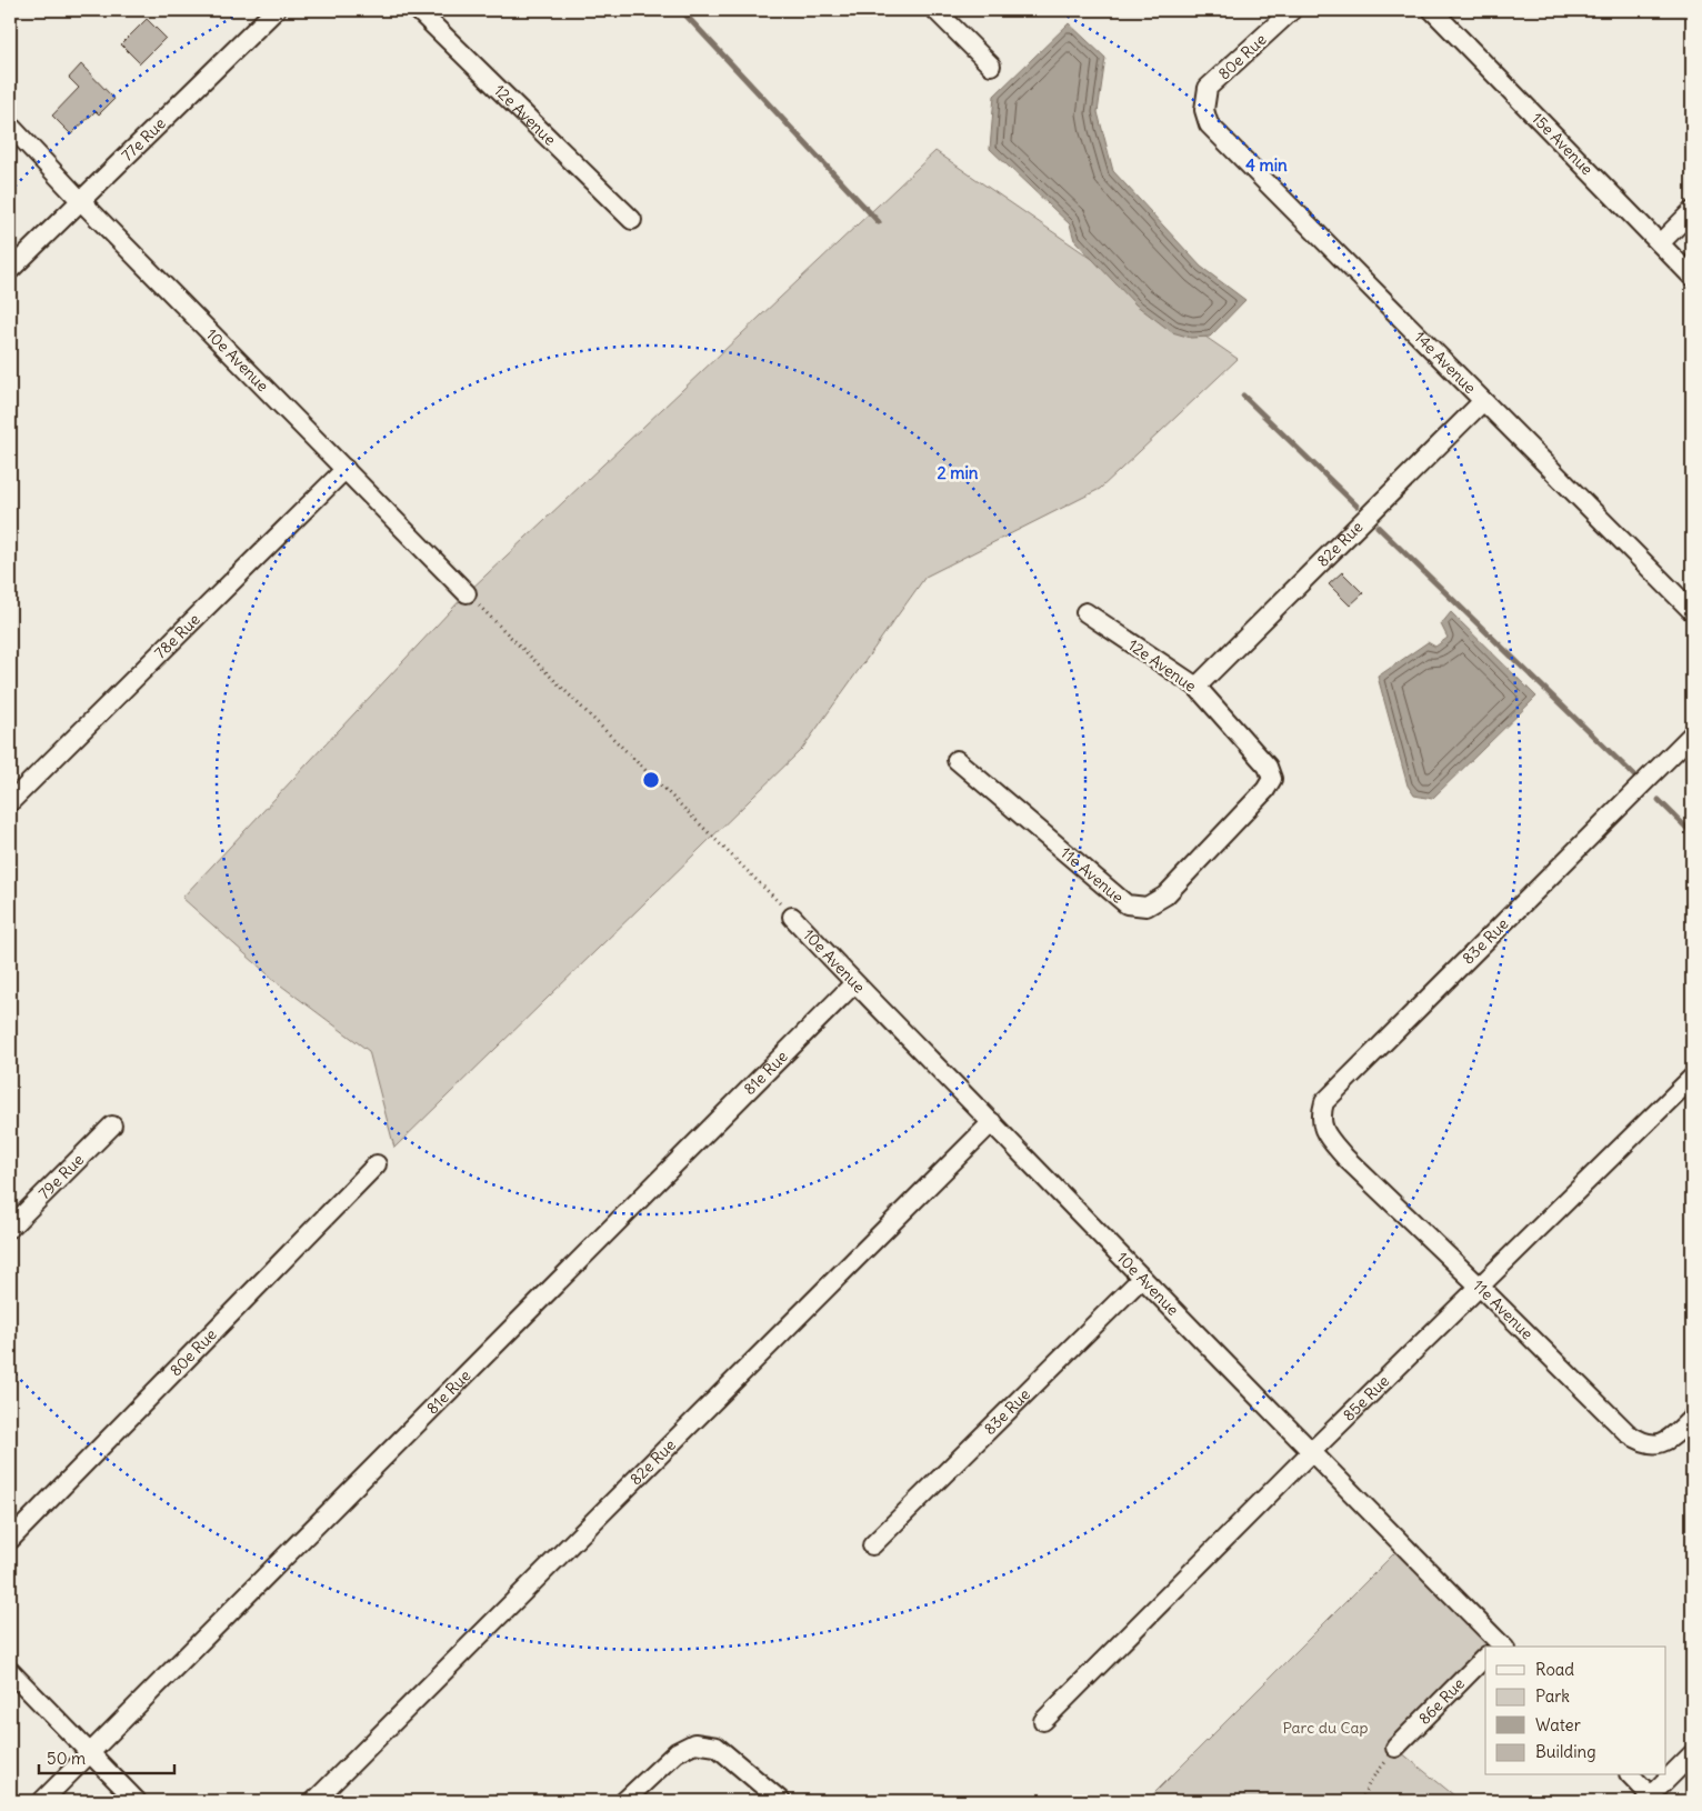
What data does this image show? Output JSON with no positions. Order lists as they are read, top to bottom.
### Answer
{
  "streets": {
    "street": [
      "80e Rue",
      "12e Avenue",
      "77e Rue",
      "15e Avenue",
      "10e Avenue",
      "14e Avenue",
      "82e Rue",
      "78e Rue",
      "11e Avenue",
      "83e Rue",
      "81e Rue",
      "79e Rue",
      "85e Rue",
      "86e Rue"
    ]
  },
  "crossings": [
    ["80e Rue", "14e Avenue"],
    ["12e Avenue", "82e Rue"],
    ["12e Avenue", "11e Avenue"],
    ["77e Rue", "10e Avenue"],
    ["10e Avenue", "82e Rue"],
    ["10e Avenue", "78e Rue"],
    ["10e Avenue", "83e Rue"],
    ["10e Avenue", "81e Rue"],
    ["10e Avenue", "85e Rue"],
    ["14e Avenue", "82e Rue"],
    ["11e Avenue", "83e Rue"],
    ["11e Avenue", "85e Rue"]
  ],
  "parks": ["Parc du Cap"],
  "legend": [
    "Road",
    "Park",
    "Water",
    "Building"
  ],
  "scale_bar": "50 m",
  "rings": ["4 min", "2 min"]
}
